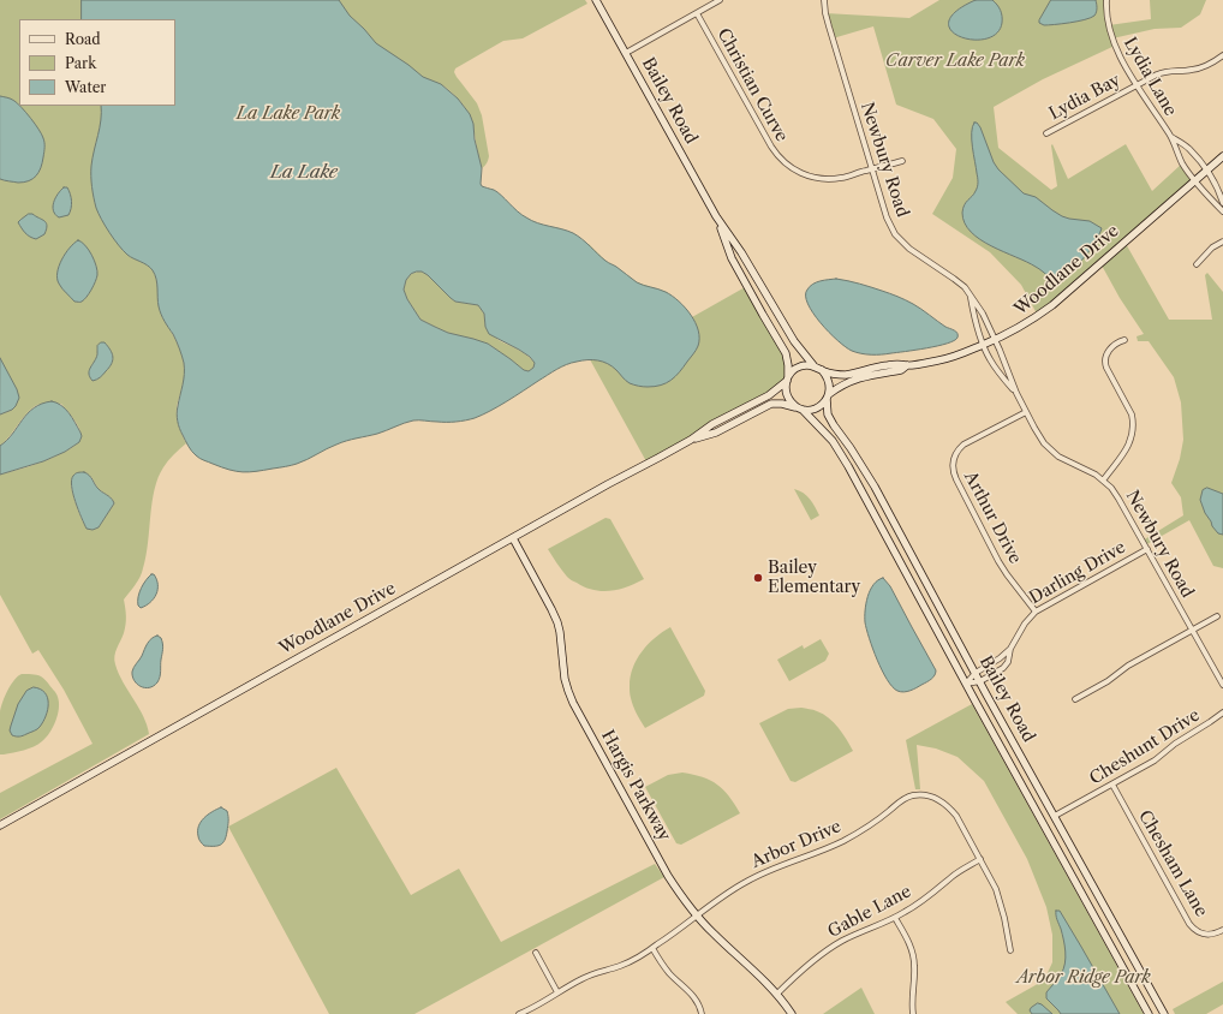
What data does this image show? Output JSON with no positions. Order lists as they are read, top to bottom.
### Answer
{
  "streets": {
    "street": [
      "Lydia Lane",
      "Christian Curve",
      "Lydia Bay",
      "Bailey Road",
      "Newbury Road",
      "Woodlane Drive",
      "Arthur Drive",
      "Darling Drive",
      "Cheshunt Drive",
      "Hargis Parkway",
      "Arbor Drive",
      "Chesham Lane",
      "Gable Lane"
    ]
  },
  "crossings": [
    ["Lydia Lane", "Lydia Bay"],
    ["Lydia Lane", "Woodlane Drive"],
    ["Christian Curve", "Newbury Road"],
    ["Bailey Road", "Woodlane Drive"],
    ["Bailey Road", "Darling Drive"],
    ["Bailey Road", "Cheshunt Drive"],
    ["Newbury Road", "Woodlane Drive"],
    ["Newbury Road", "Arthur Drive"],
    ["Newbury Road", "Darling Drive"],
    ["Woodlane Drive", "Hargis Parkway"],
    ["Arthur Drive", "Darling Drive"],
    ["Cheshunt Drive", "Chesham Lane"],
    ["Hargis Parkway", "Arbor Drive"],
    ["Hargis Parkway", "Gable Lane"],
    ["Arbor Drive", "Gable Lane"]
  ],
  "water": ["La Lake"],
  "parks": ["Carver Lake Park", "La Lake Park", "Arbor Ridge Park"],
  "places": ["Bailey Elementary"],
  "legend": ["Road", "Park", "Water"]
}
